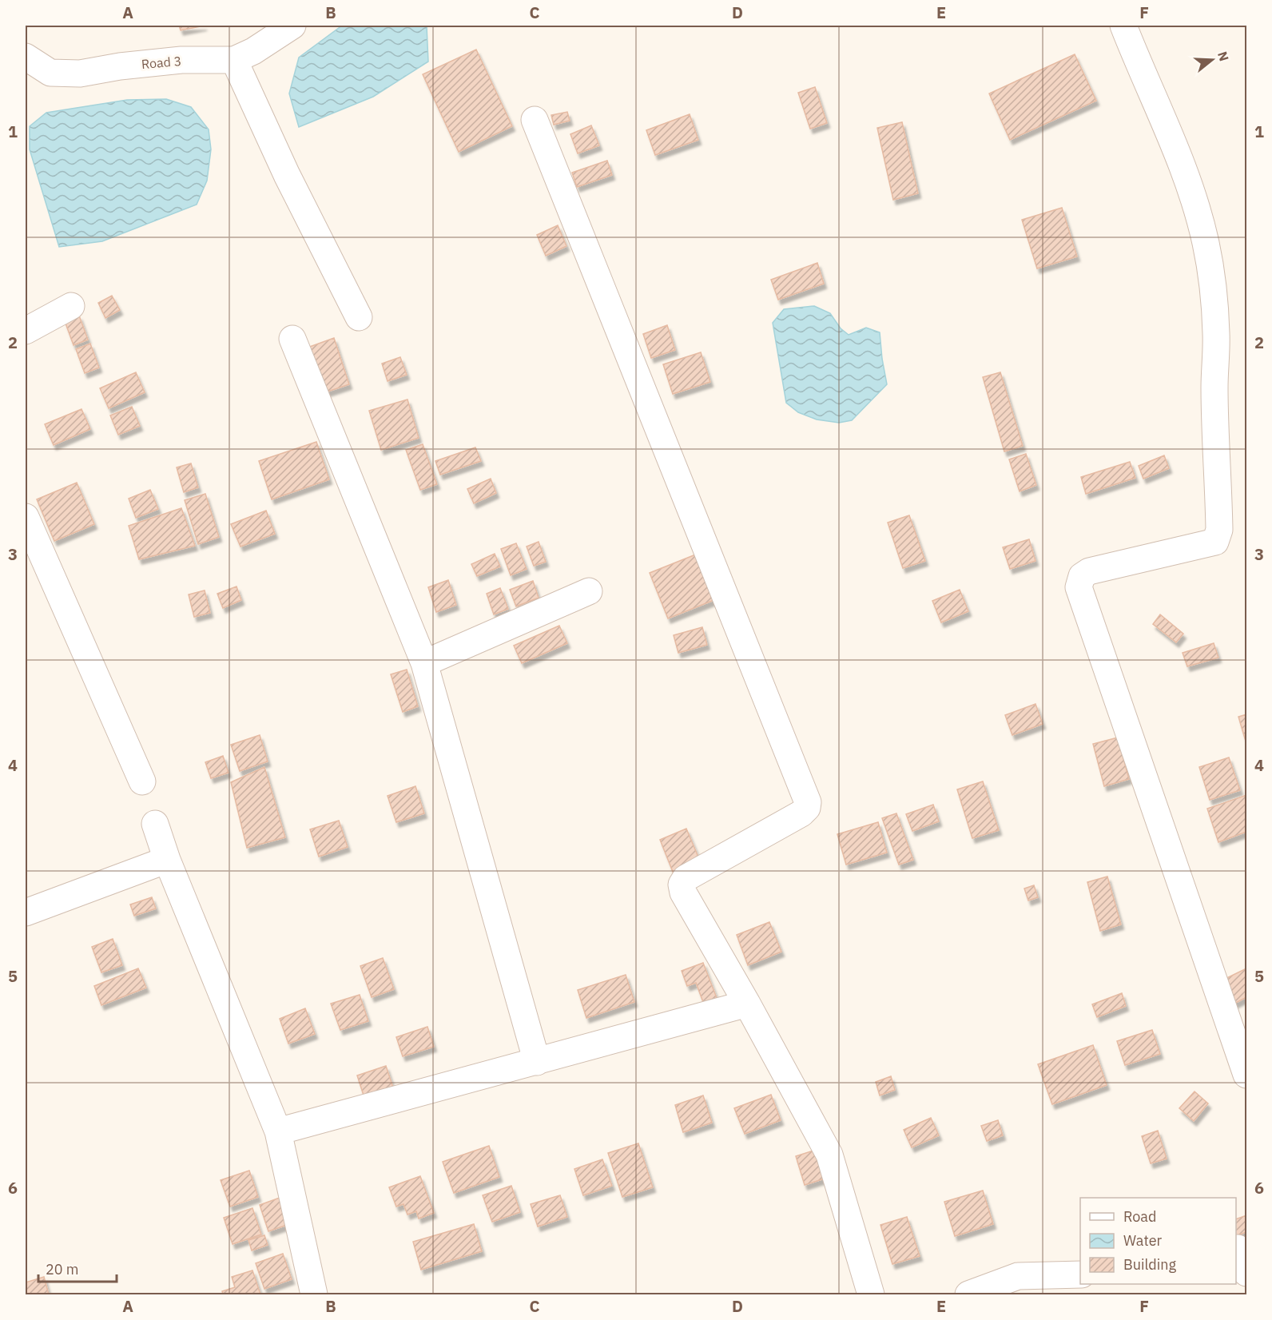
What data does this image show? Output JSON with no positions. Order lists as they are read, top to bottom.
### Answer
{
  "streets": {
    "street": ["Road 3"]
  },
  "legend": ["Road", "Water", "Building"],
  "scale_bar": "20 m",
  "north": "right",
  "grid": {
    "columns": [
      "A",
      "B",
      "C",
      "D",
      "E",
      "F"
    ],
    "rows": [
      "1",
      "2",
      "3",
      "4",
      "5",
      "6"
    ]
  }
}
